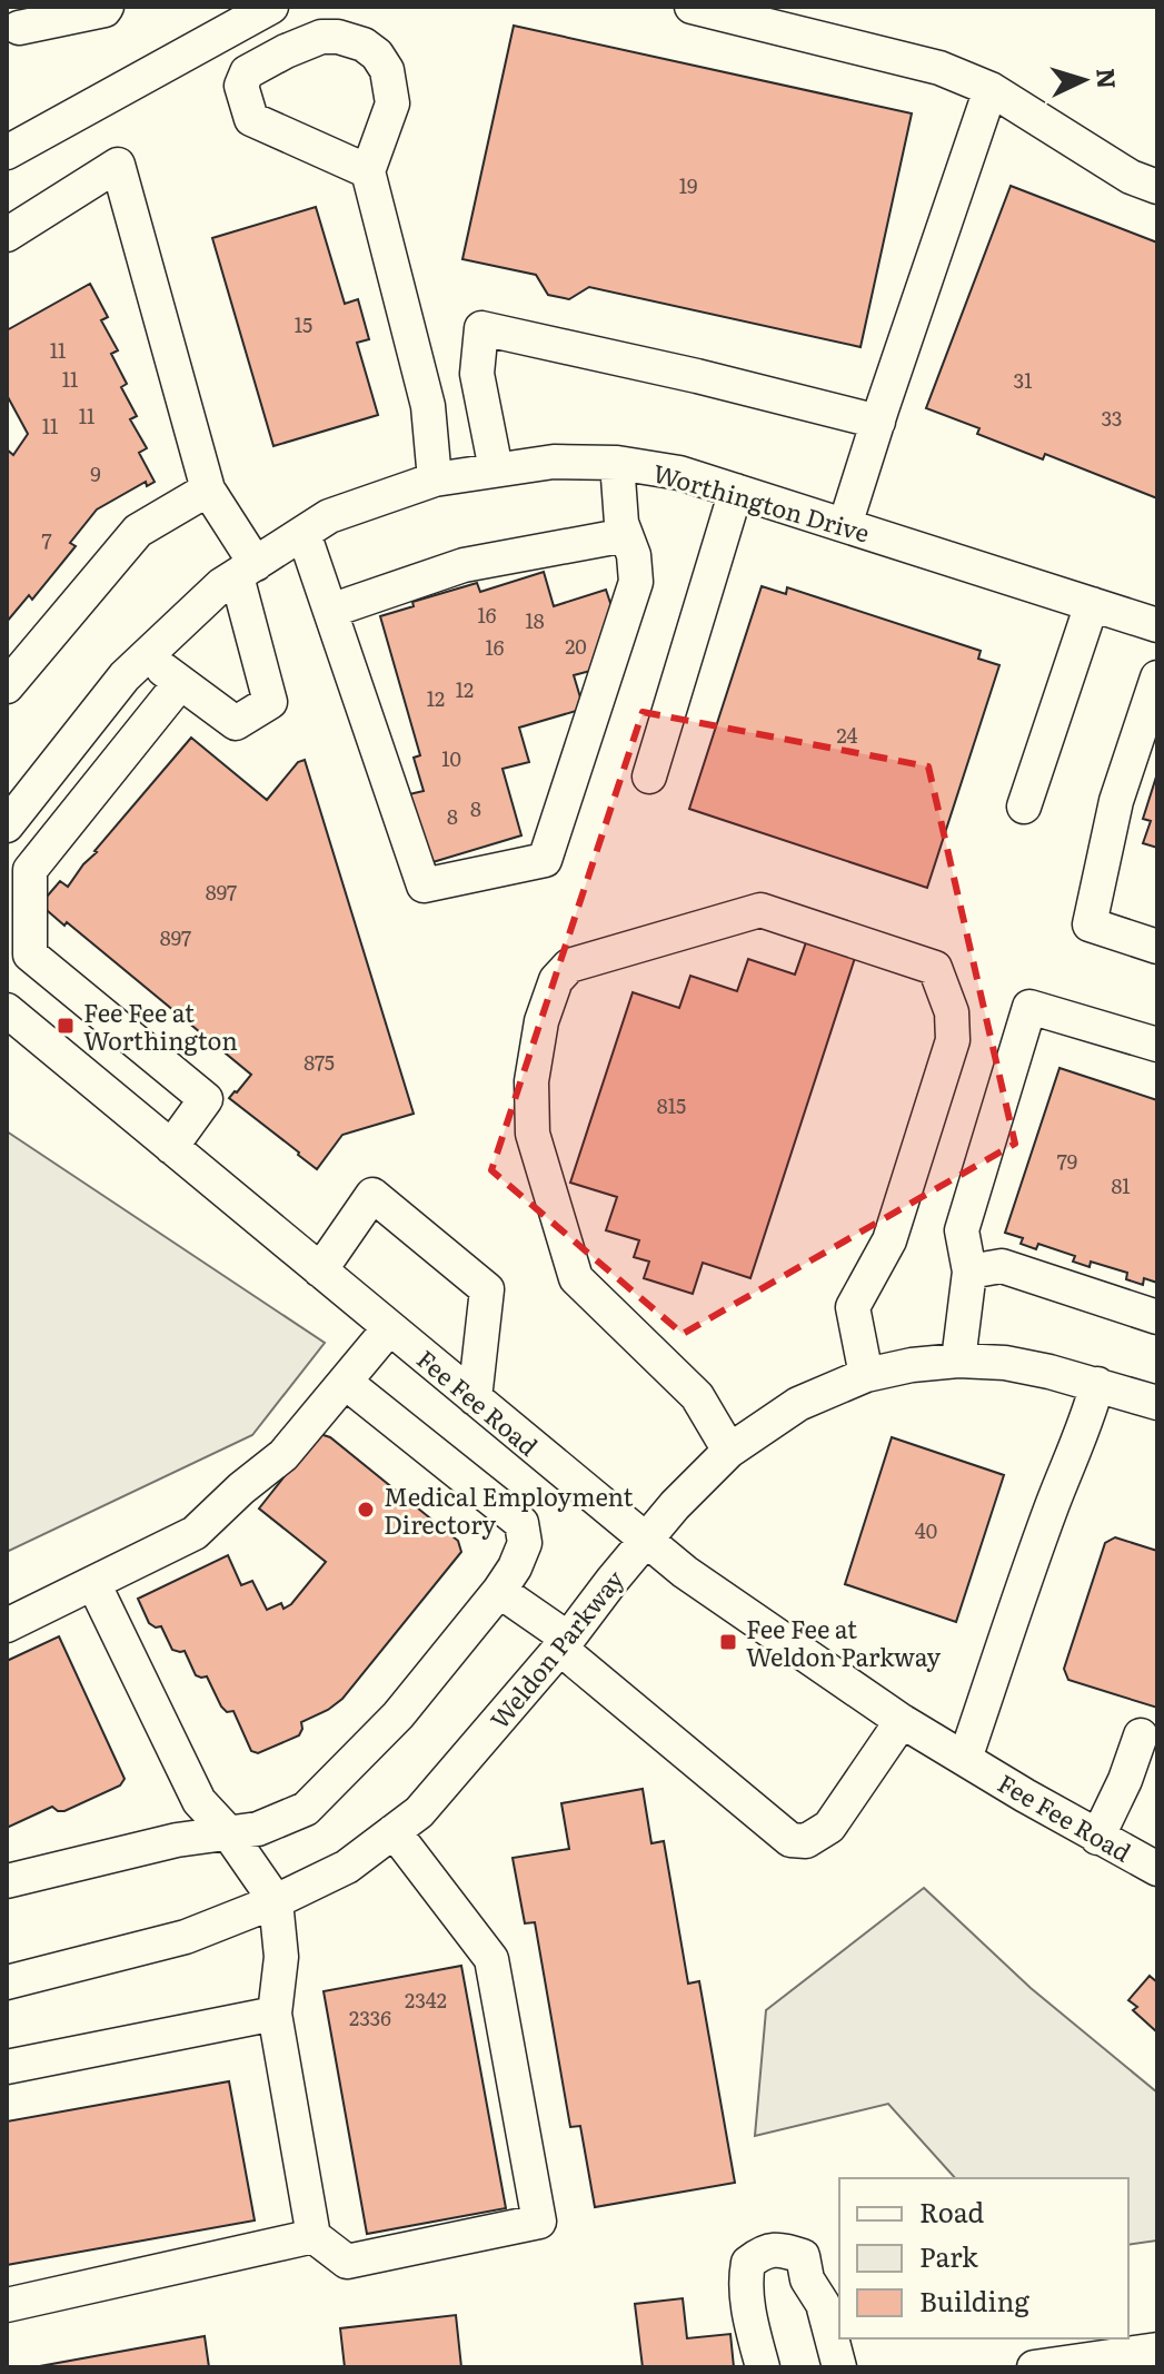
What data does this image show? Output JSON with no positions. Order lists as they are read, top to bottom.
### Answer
{
  "streets": {
    "street": ["Worthington Drive", "Fee Fee Road", "Weldon Parkway"]
  },
  "crossings": [
    ["Fee Fee Road", "Weldon Parkway"]
  ],
  "places": {
    "transit": ["Fee Fee at Worthington", "Fee Fee at Weldon Parkway"],
    "other": ["Medical Employment Directory"]
  },
  "house_numbers": [
    "19",
    "15",
    "11",
    "11",
    "31",
    "11",
    "33",
    "11",
    "9",
    "7",
    "16",
    "18",
    "20",
    "16",
    "12",
    "12",
    "24",
    "10",
    "8",
    "8",
    "897",
    "897",
    "875",
    "815",
    "79",
    "81",
    "40",
    "2342",
    "2336"
  ],
  "legend": ["Road", "Park", "Building"],
  "north": "right"
}
